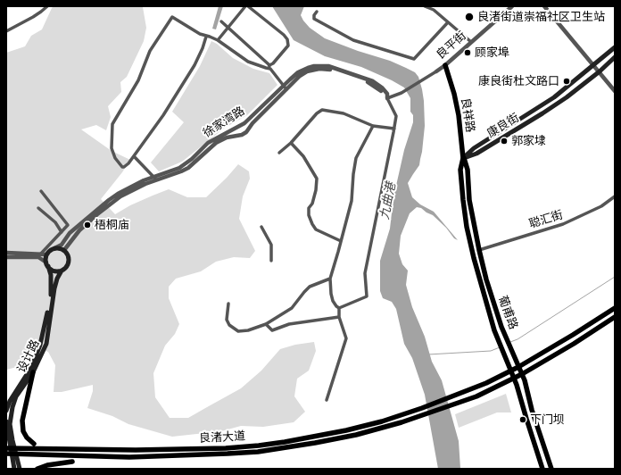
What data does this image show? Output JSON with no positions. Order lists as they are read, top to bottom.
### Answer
{
  "streets": {
    "main road": [
      "良祥路",
      "康良街",
      "葡甫路",
      "设计路",
      "良渚大道"
    ],
    "street": ["良平街", "徐家湾路", "聪汇街"]
  },
  "crossings": [
    ["良平街", "良祥路"],
    ["良祥路", "康良街"],
    ["良祥路", "葡甫路"],
    ["徐家湾路", "设计路"],
    ["康良街", "葡甫路"],
    ["聪汇街", "葡甫路"],
    ["葡甫路", "良渚大道"]
  ],
  "water": ["九曲港"],
  "places": [
    "良渚街道崇福社区卫生站",
    "顾家埠",
    "康良街杜文路口",
    "郭家埭",
    "梧桐庙",
    "下门坝"
  ]
}
